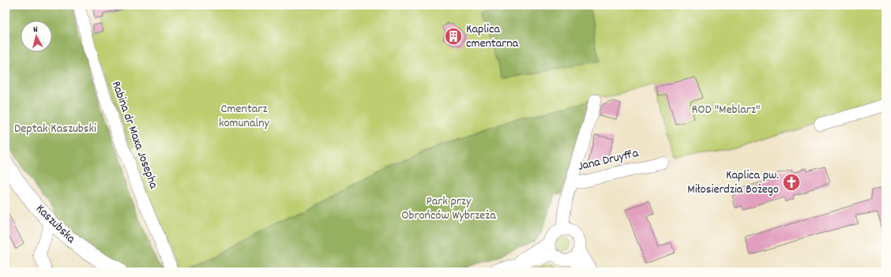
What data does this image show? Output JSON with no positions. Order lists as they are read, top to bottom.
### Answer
{
  "streets": {
    "main road": ["Kaszubska"],
    "street": ["Rabina dr Maxa Josepha", "Jana Druyffa"]
  },
  "parks": [
    "Cmentarz komunalny",
    "ROD \"Meblarz\"",
    "Deptak Kaszubski",
    "Park przy Obrońców Wybrzeża"
  ],
  "places": {
    "building": ["Kaplica cmentarna"],
    "church": ["Kaplica pw. Miłosierdzia Bożego"]
  },
  "north": "top"
}
